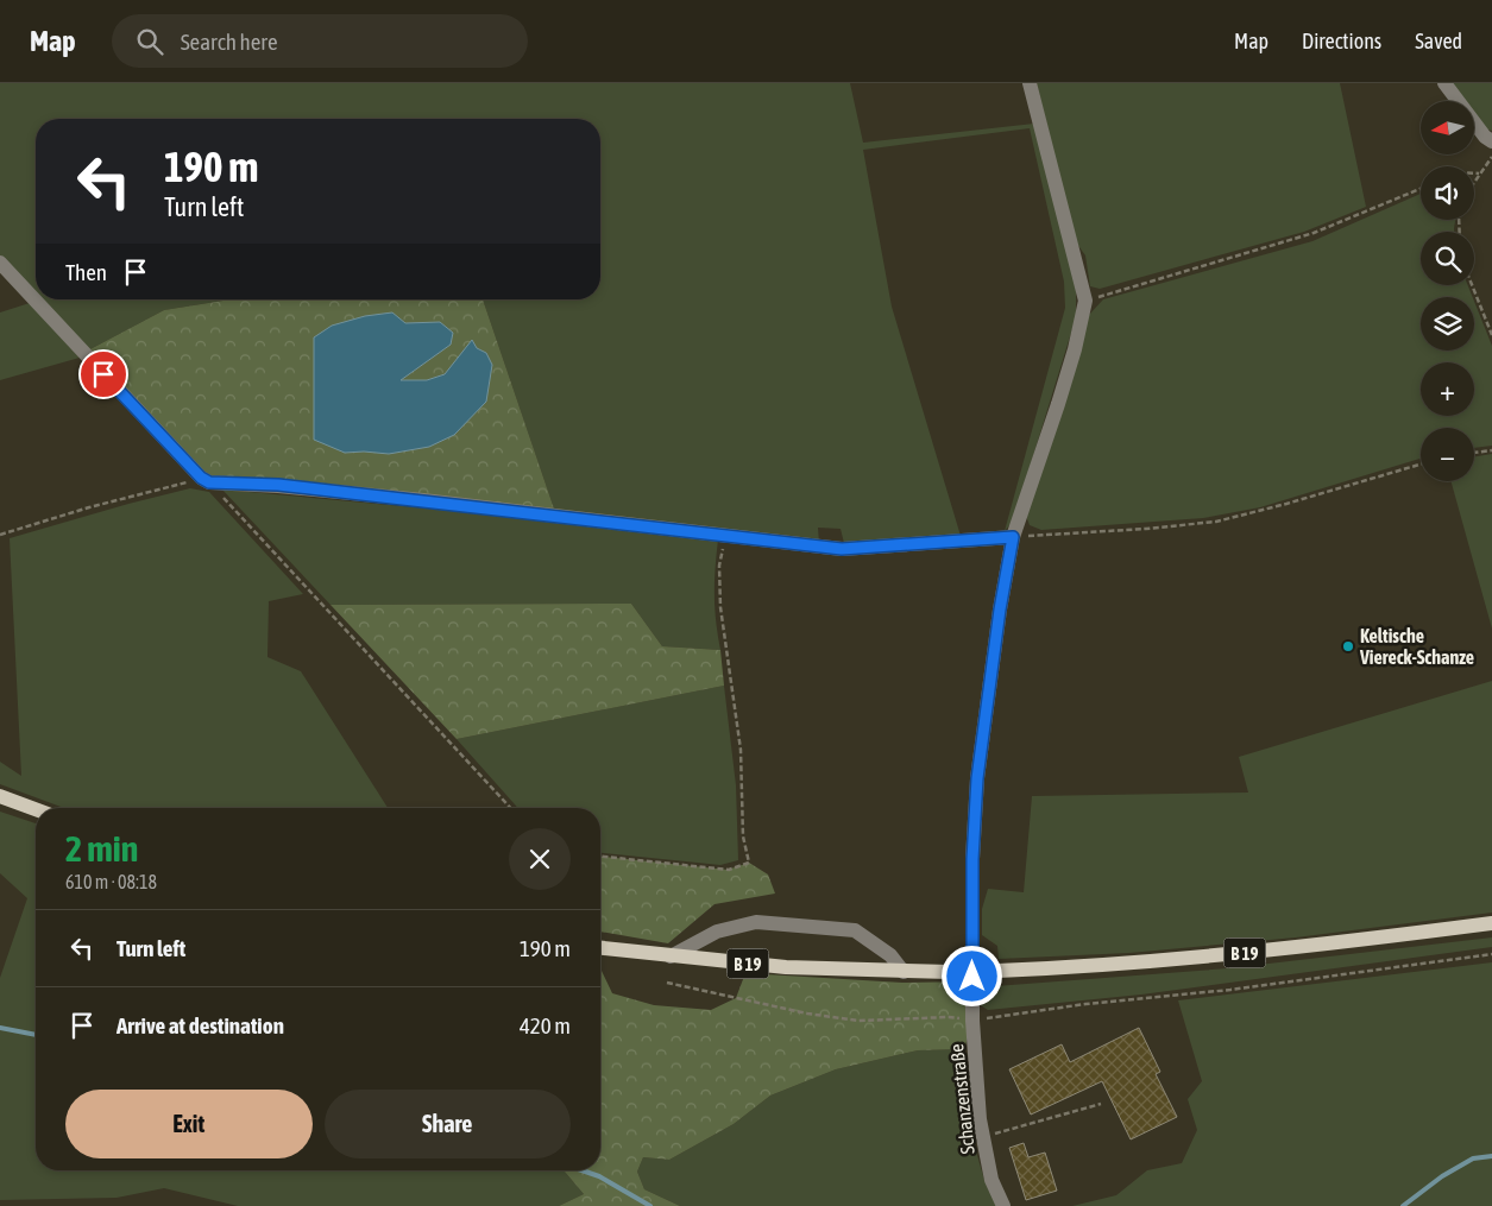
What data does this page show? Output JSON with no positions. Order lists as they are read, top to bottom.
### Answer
{
  "streets": {
    "main road": ["B 19"],
    "street": ["Schanzenstraße"]
  },
  "places": ["Keltische Viereck-Schanze"],
  "north": "left",
  "page": {
    "header": "Map",
    "search": "Search here",
    "nav": ["Map", "Directions", "Saved"],
    "map_buttons": ["+", "−"],
    "turn": ["190 m", "Turn left"],
    "then": "Then",
    "heading": ["2 min", "610 m · 08:18"],
    "list": [
      {
        "name": "Turn left",
        "value": "190 m"
      },
      {
        "name": "Arrive at destination",
        "value": "420 m"
      }
    ],
    "buttons": ["Exit", "Share"]
  }
}
